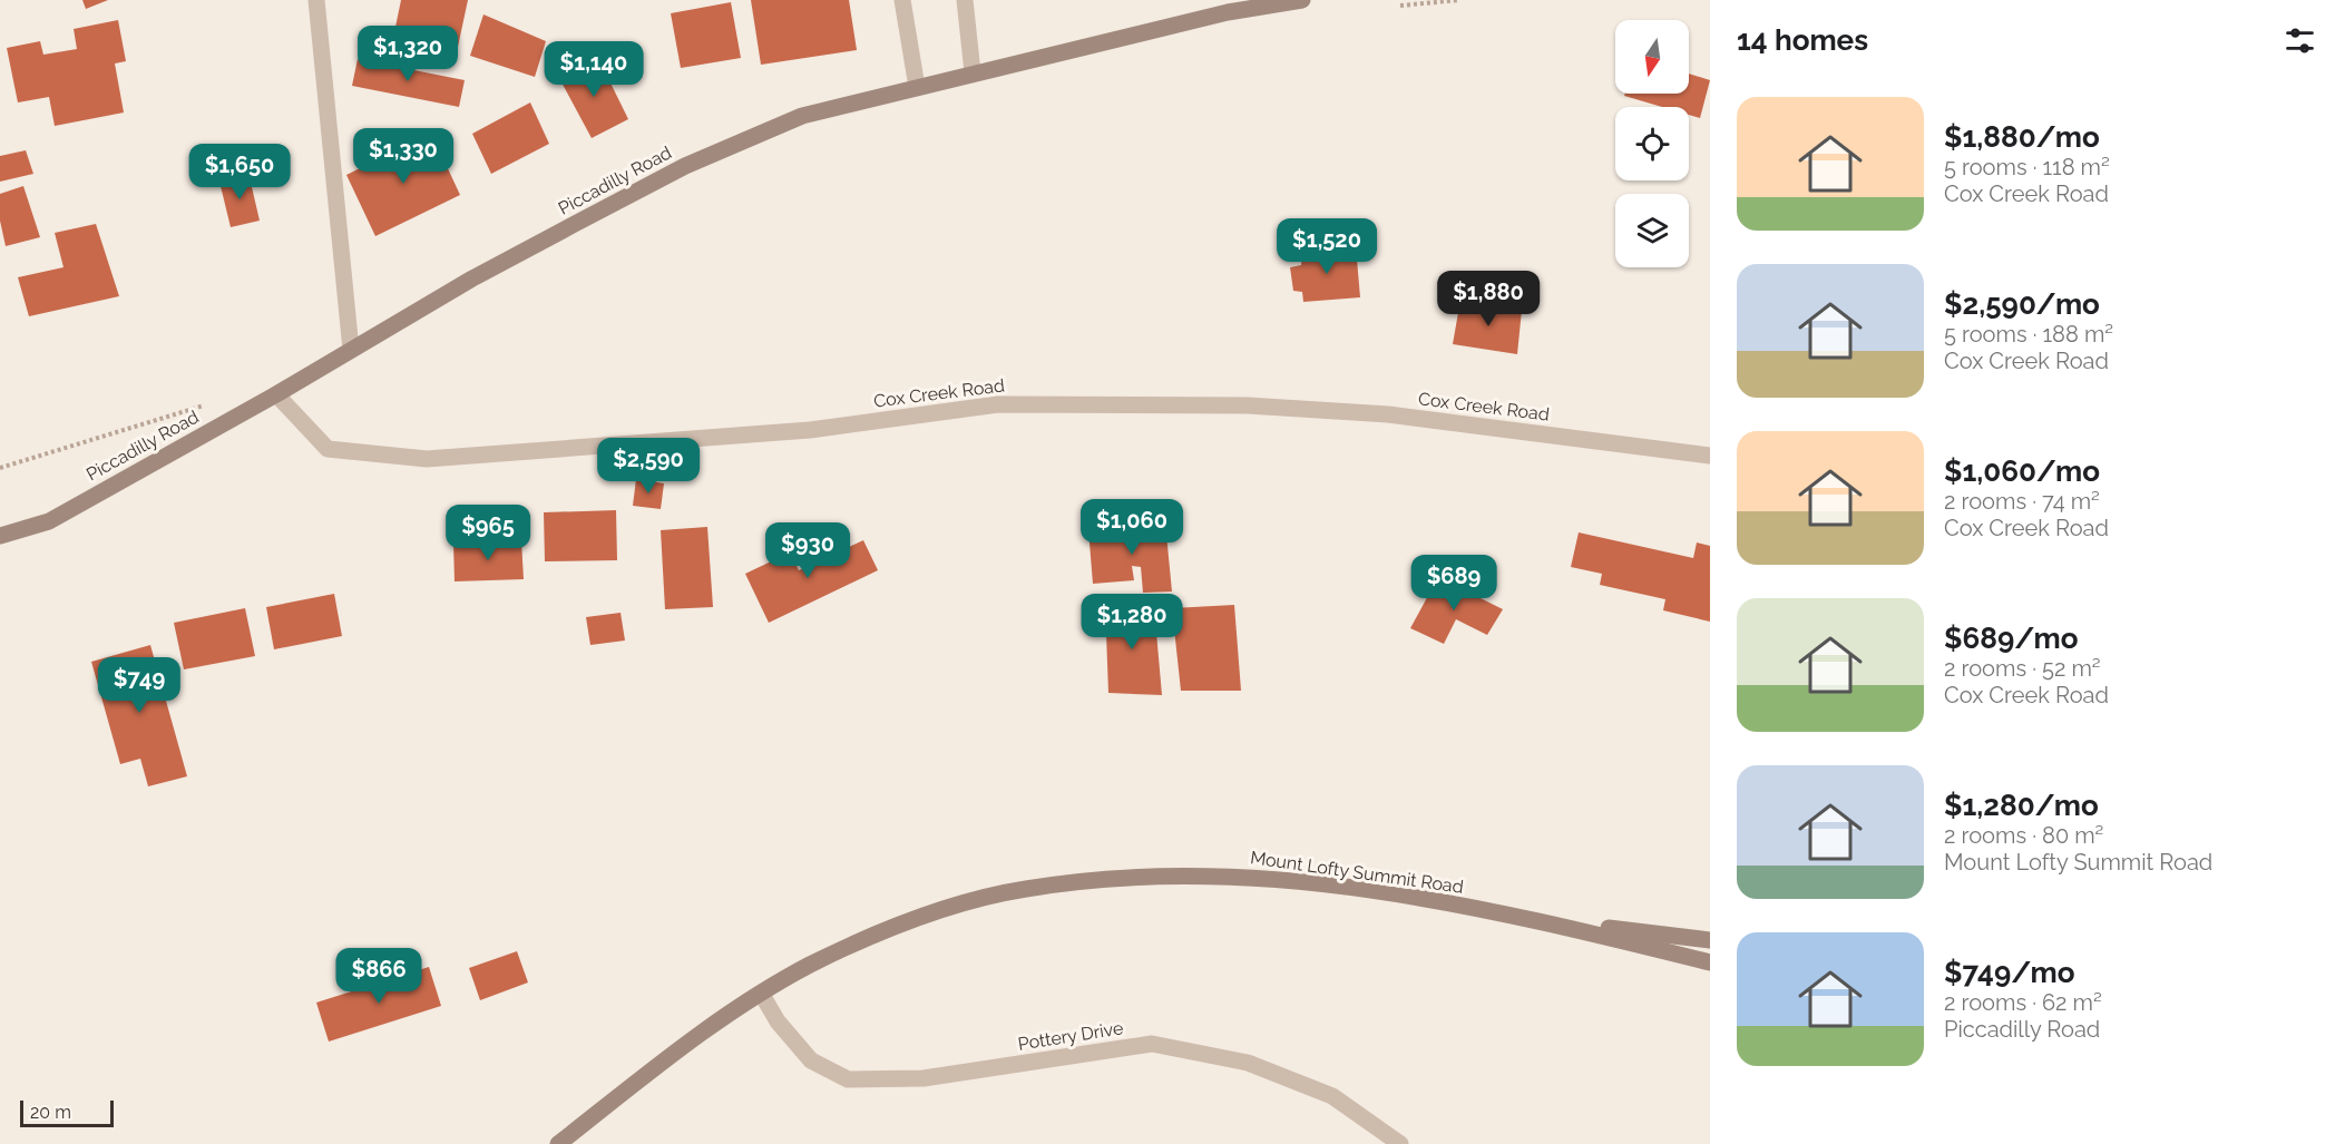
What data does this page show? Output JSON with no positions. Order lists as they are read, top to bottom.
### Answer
{
  "streets": {
    "main road": ["Piccadilly Road", "Mount Lofty Summit Road"],
    "street": ["Cox Creek Road", "Pottery Drive"]
  },
  "crossings": [
    ["Piccadilly Road", "Cox Creek Road"],
    ["Mount Lofty Summit Road", "Pottery Drive"]
  ],
  "scale_bar": "20 m",
  "north": "bottom",
  "page": {
    "heading": "14 homes",
    "price": [
      "$1,320",
      "$1,140",
      "$1,330",
      "$1,650",
      "$1,520",
      "$1,880",
      "$2,590",
      "$1,060",
      "$965",
      "$930",
      "$689",
      "$1,280",
      "$749",
      "$866"
    ],
    "list": [
      {
        "name": "$1,880/mo",
        "note": "5 rooms · 118 m² · Cox Creek Road"
      },
      {
        "name": "$2,590/mo",
        "note": "5 rooms · 188 m² · Cox Creek Road"
      },
      {
        "name": "$1,060/mo",
        "note": "2 rooms · 74 m² · Cox Creek Road"
      },
      {
        "name": "$689/mo",
        "note": "2 rooms · 52 m² · Cox Creek Road"
      },
      {
        "name": "$1,280/mo",
        "note": "2 rooms · 80 m² · Mount Lofty Summit Road"
      },
      {
        "name": "$749/mo",
        "note": "2 rooms · 62 m² · Piccadilly Road"
      }
    ],
    "scale": "20 m"
  }
}
